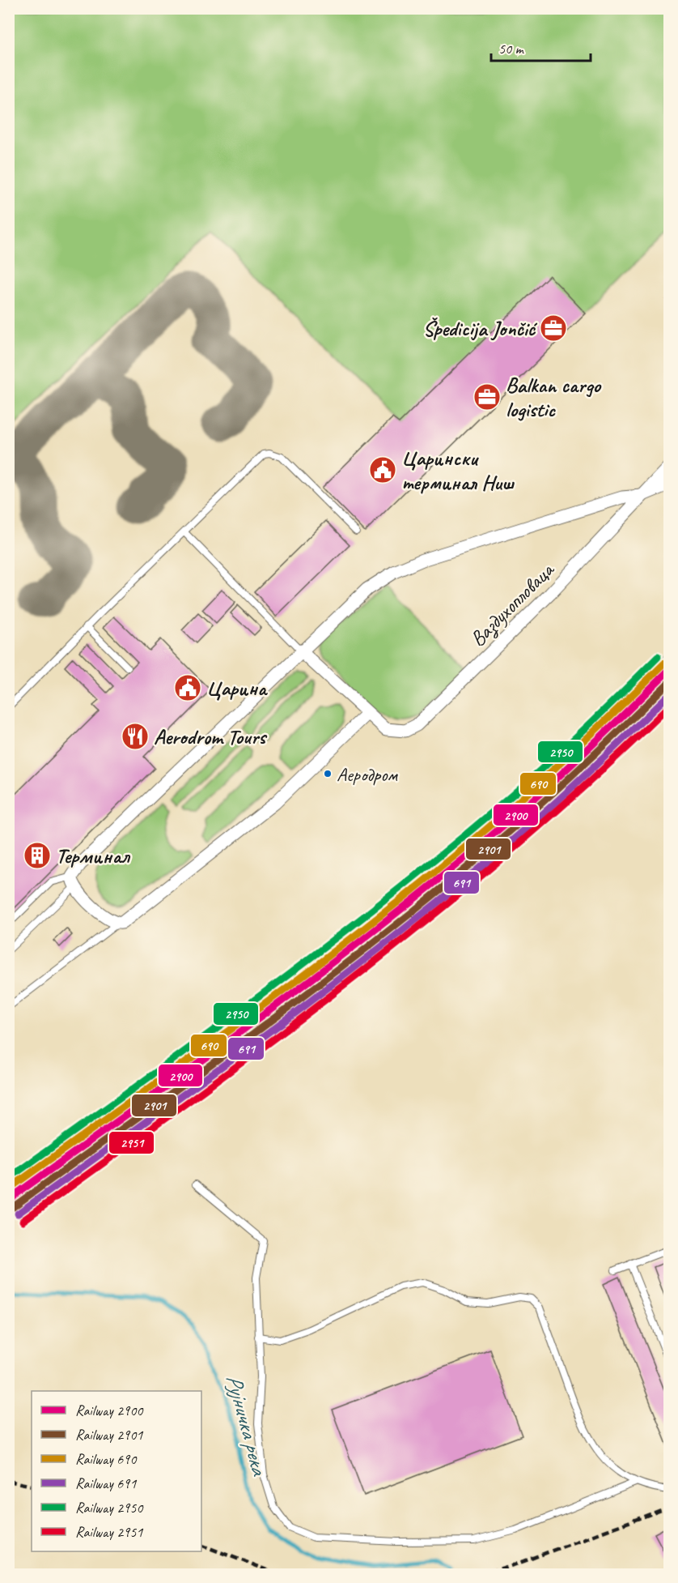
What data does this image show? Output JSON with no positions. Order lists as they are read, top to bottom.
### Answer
{
  "streets": {
    "street": ["Ваздухопловаца"]
  },
  "water": ["Рујничка река"],
  "places": {
    "office": ["Špedicija Jončić", "Balkan cargo logistic"],
    "public building": ["Царински терминал Ниш", "Царина"],
    "restaurant": ["Aerodrom Tours"],
    "other": ["Аеродром"],
    "building": ["Терминал"]
  },
  "lines": [
    "rail line 2950",
    "rail line 690",
    "rail line 2900",
    "rail line 2901",
    "rail line 691",
    "rail line 2951"
  ],
  "legend": [
    "Railway 2900",
    "Railway 2901",
    "Railway 690",
    "Railway 691",
    "Railway 2950",
    "Railway 2951"
  ],
  "scale_bar": "50 m"
}
